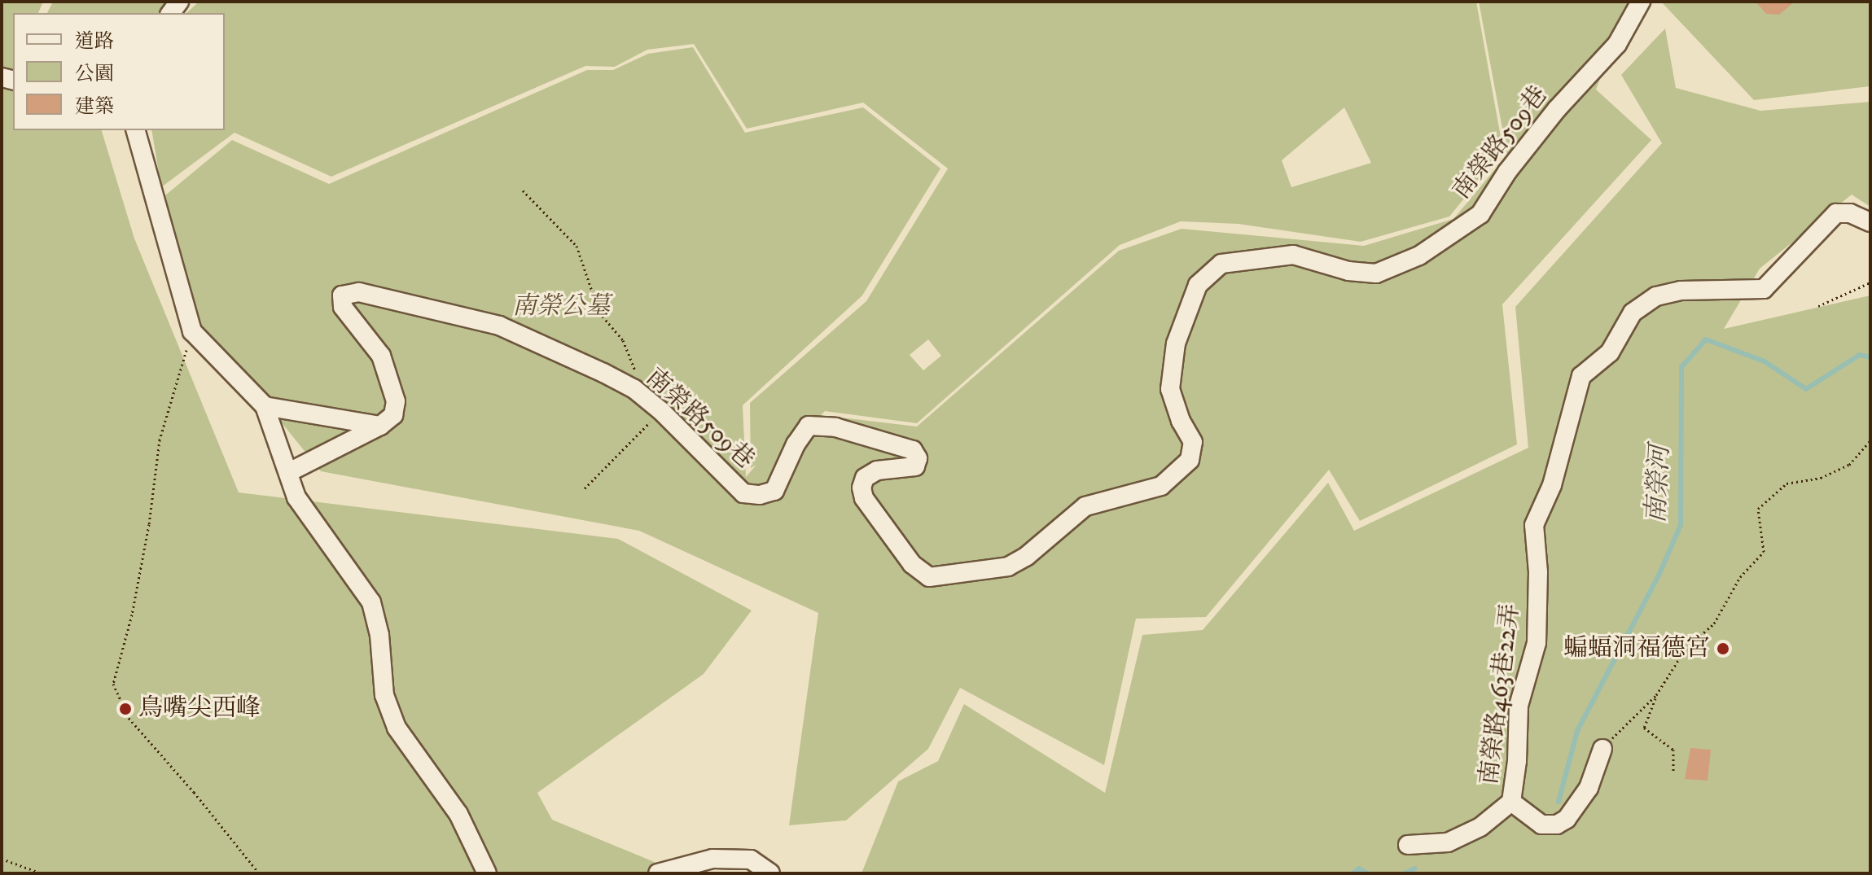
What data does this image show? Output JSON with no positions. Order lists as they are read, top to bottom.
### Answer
{
  "streets": {
    "lane": ["南榮路509巷", "南榮路463巷22弄"]
  },
  "water": ["南榮河"],
  "parks": ["南榮公墓"],
  "places": ["蝙蝠洞福德宮", "鳥嘴尖西峰"],
  "legend": ["道路", "公園", "建築"]
}
